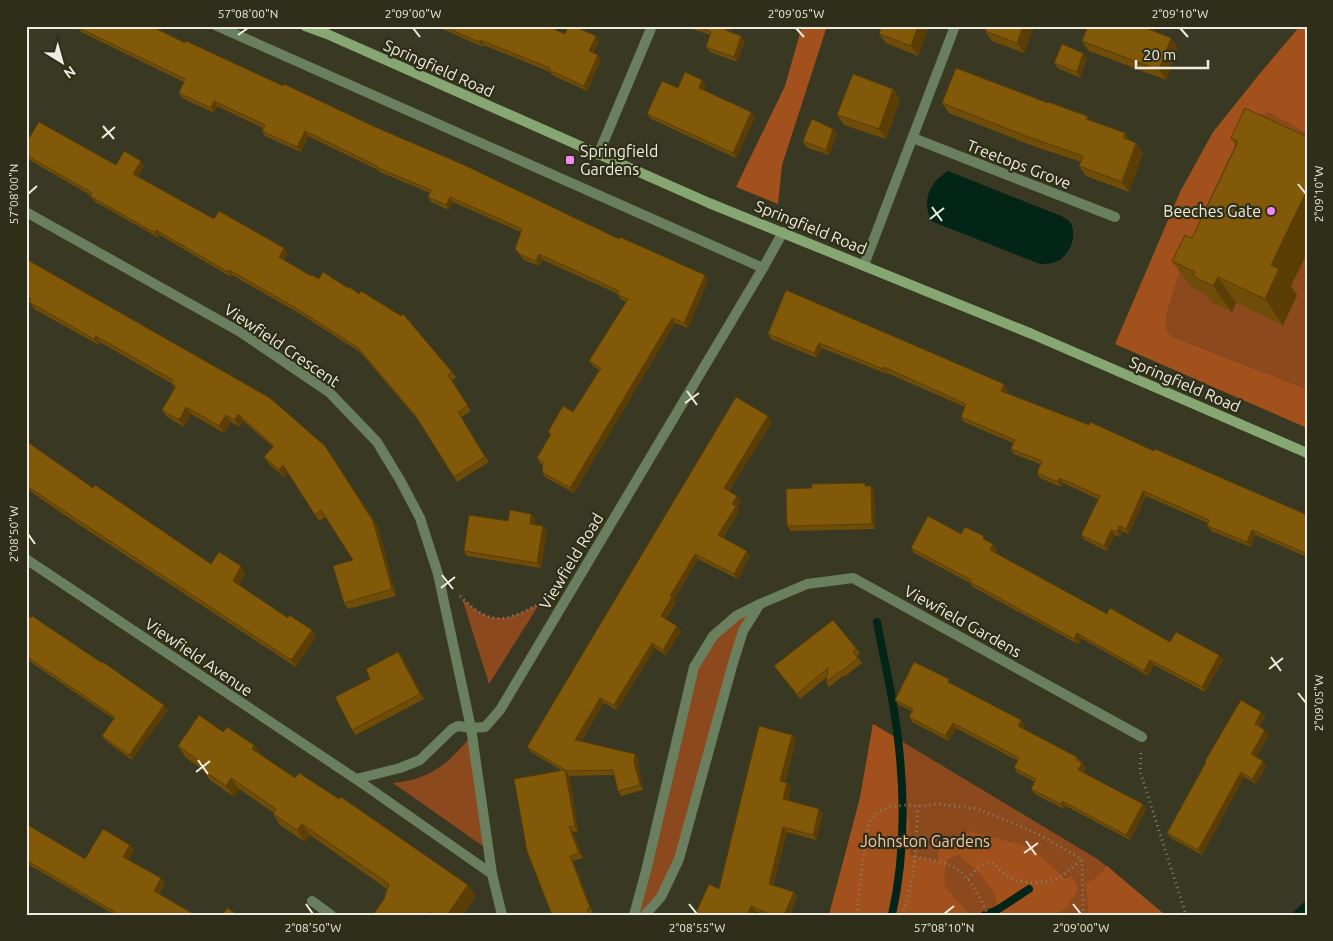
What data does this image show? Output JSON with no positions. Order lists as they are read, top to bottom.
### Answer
{
  "streets": {
    "street": [
      "Springfield Road",
      "Treetops Grove",
      "Viewfield Crescent",
      "Viewfield Road",
      "Viewfield Gardens",
      "Viewfield Avenue"
    ]
  },
  "crossings": [
    ["Springfield Road", "Viewfield Road"],
    ["Viewfield Crescent", "Viewfield Road"]
  ],
  "parks": ["Johnston Gardens"],
  "places": {
    "transit": ["Springfield Gardens"],
    "other": ["Beeches Gate"]
  },
  "scale_bar": "20 m",
  "north": "bottom right",
  "coordinates": [
    "57°08'00\"N",
    "2°09'00\"W",
    "2°09'05\"W",
    "2°09'10\"W",
    "2°08'50\"W",
    "2°08'55\"W",
    "57°08'10\"N"
  ]
}
